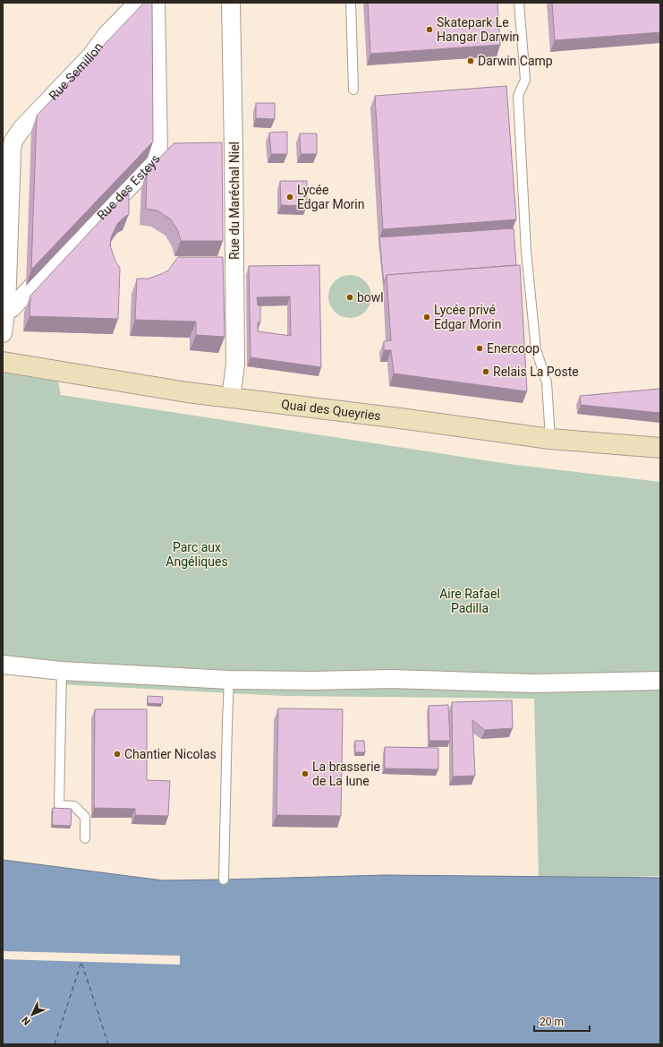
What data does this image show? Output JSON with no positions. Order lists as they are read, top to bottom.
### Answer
{
  "streets": {
    "main road": ["Quai des Queyries"],
    "street": ["Rue Semillon", "Rue des Esteys", "Rue du Maréchal Niel"]
  },
  "crossings": [
    ["Rue du Maréchal Niel", "Quai des Queyries"]
  ],
  "parks": ["Parc aux Angéliques", "Aire Rafael Padilla"],
  "places": [
    "Skatepark Le Hangar Darwin",
    "Darwin Camp",
    "Lycée Edgar Morin",
    "bowl",
    "Lycée privé Edgar Morin",
    "Enercoop",
    "Relais La Poste",
    "Chantier Nicolas",
    "La brasserie de La lune"
  ],
  "scale_bar": "20 m",
  "north": "bottom left"
}
